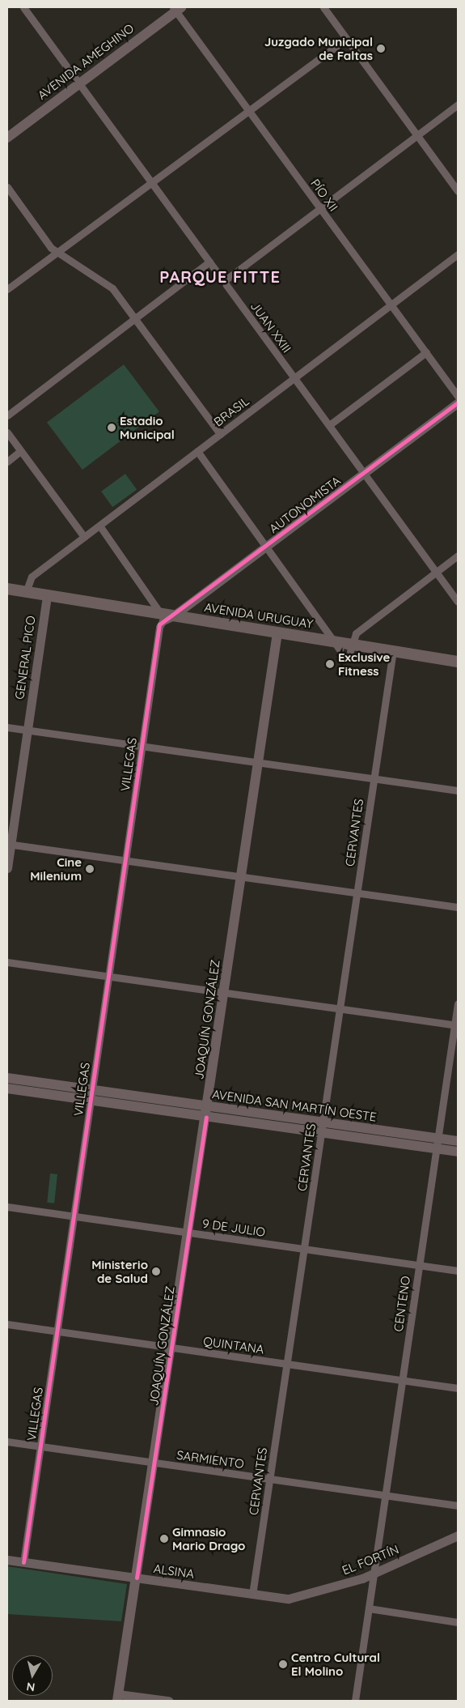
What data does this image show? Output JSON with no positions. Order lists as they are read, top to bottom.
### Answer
{
  "streets": {
    "main road": [
      "AVENIDA AMEGHINO",
      "AVENIDA URUGUAY",
      "JOAQUÍN GONZÁLEZ",
      "AVENIDA SAN MARTÍN OESTE"
    ],
    "street": [
      "PÍO XII",
      "JUAN XXIII",
      "BRASIL",
      "AUTONOMISTA",
      "GENERAL PICO",
      "VILLEGAS",
      "CERVANTES",
      "9 DE JULIO",
      "CENTENO",
      "QUINTANA",
      "SARMIENTO",
      "EL FORTÍN",
      "ALSINA"
    ]
  },
  "crossings": [
    ["AVENIDA AMEGHINO", "PÍO XII"],
    ["AVENIDA AMEGHINO", "JUAN XXIII"],
    ["PÍO XII", "BRASIL"],
    ["JUAN XXIII", "BRASIL"],
    ["JUAN XXIII", "AUTONOMISTA"],
    ["BRASIL", "AVENIDA URUGUAY"],
    ["AUTONOMISTA", "AVENIDA URUGUAY"],
    ["AVENIDA URUGUAY", "GENERAL PICO"],
    ["AVENIDA URUGUAY", "VILLEGAS"],
    ["AVENIDA URUGUAY", "CERVANTES"],
    ["AVENIDA URUGUAY", "JOAQUÍN GONZÁLEZ"],
    ["VILLEGAS", "AVENIDA SAN MARTÍN OESTE"],
    ["VILLEGAS", "9 DE JULIO"],
    ["VILLEGAS", "QUINTANA"],
    ["VILLEGAS", "SARMIENTO"],
    ["VILLEGAS", "ALSINA"],
    ["CERVANTES", "AVENIDA SAN MARTÍN OESTE"],
    ["CERVANTES", "9 DE JULIO"],
    ["CERVANTES", "QUINTANA"],
    ["CERVANTES", "SARMIENTO"],
    ["CERVANTES", "ALSINA"],
    ["JOAQUÍN GONZÁLEZ", "AVENIDA SAN MARTÍN OESTE"],
    ["JOAQUÍN GONZÁLEZ", "9 DE JULIO"],
    ["JOAQUÍN GONZÁLEZ", "QUINTANA"],
    ["JOAQUÍN GONZÁLEZ", "SARMIENTO"],
    ["JOAQUÍN GONZÁLEZ", "ALSINA"],
    ["AVENIDA SAN MARTÍN OESTE", "CENTENO"],
    ["9 DE JULIO", "CENTENO"],
    ["CENTENO", "QUINTANA"],
    ["CENTENO", "SARMIENTO"],
    ["CENTENO", "EL FORTÍN"],
    ["EL FORTÍN", "ALSINA"]
  ],
  "districts": ["PARQUE FITTE"],
  "places": [
    "Juzgado Municipal de Faltas",
    "Estadio Municipal",
    "Exclusive Fitness",
    "Cine Milenium",
    "Ministerio de Salud",
    "Gimnasio Mario Drago",
    "Centro Cultural El Molino"
  ],
  "north": "bottom"
}
